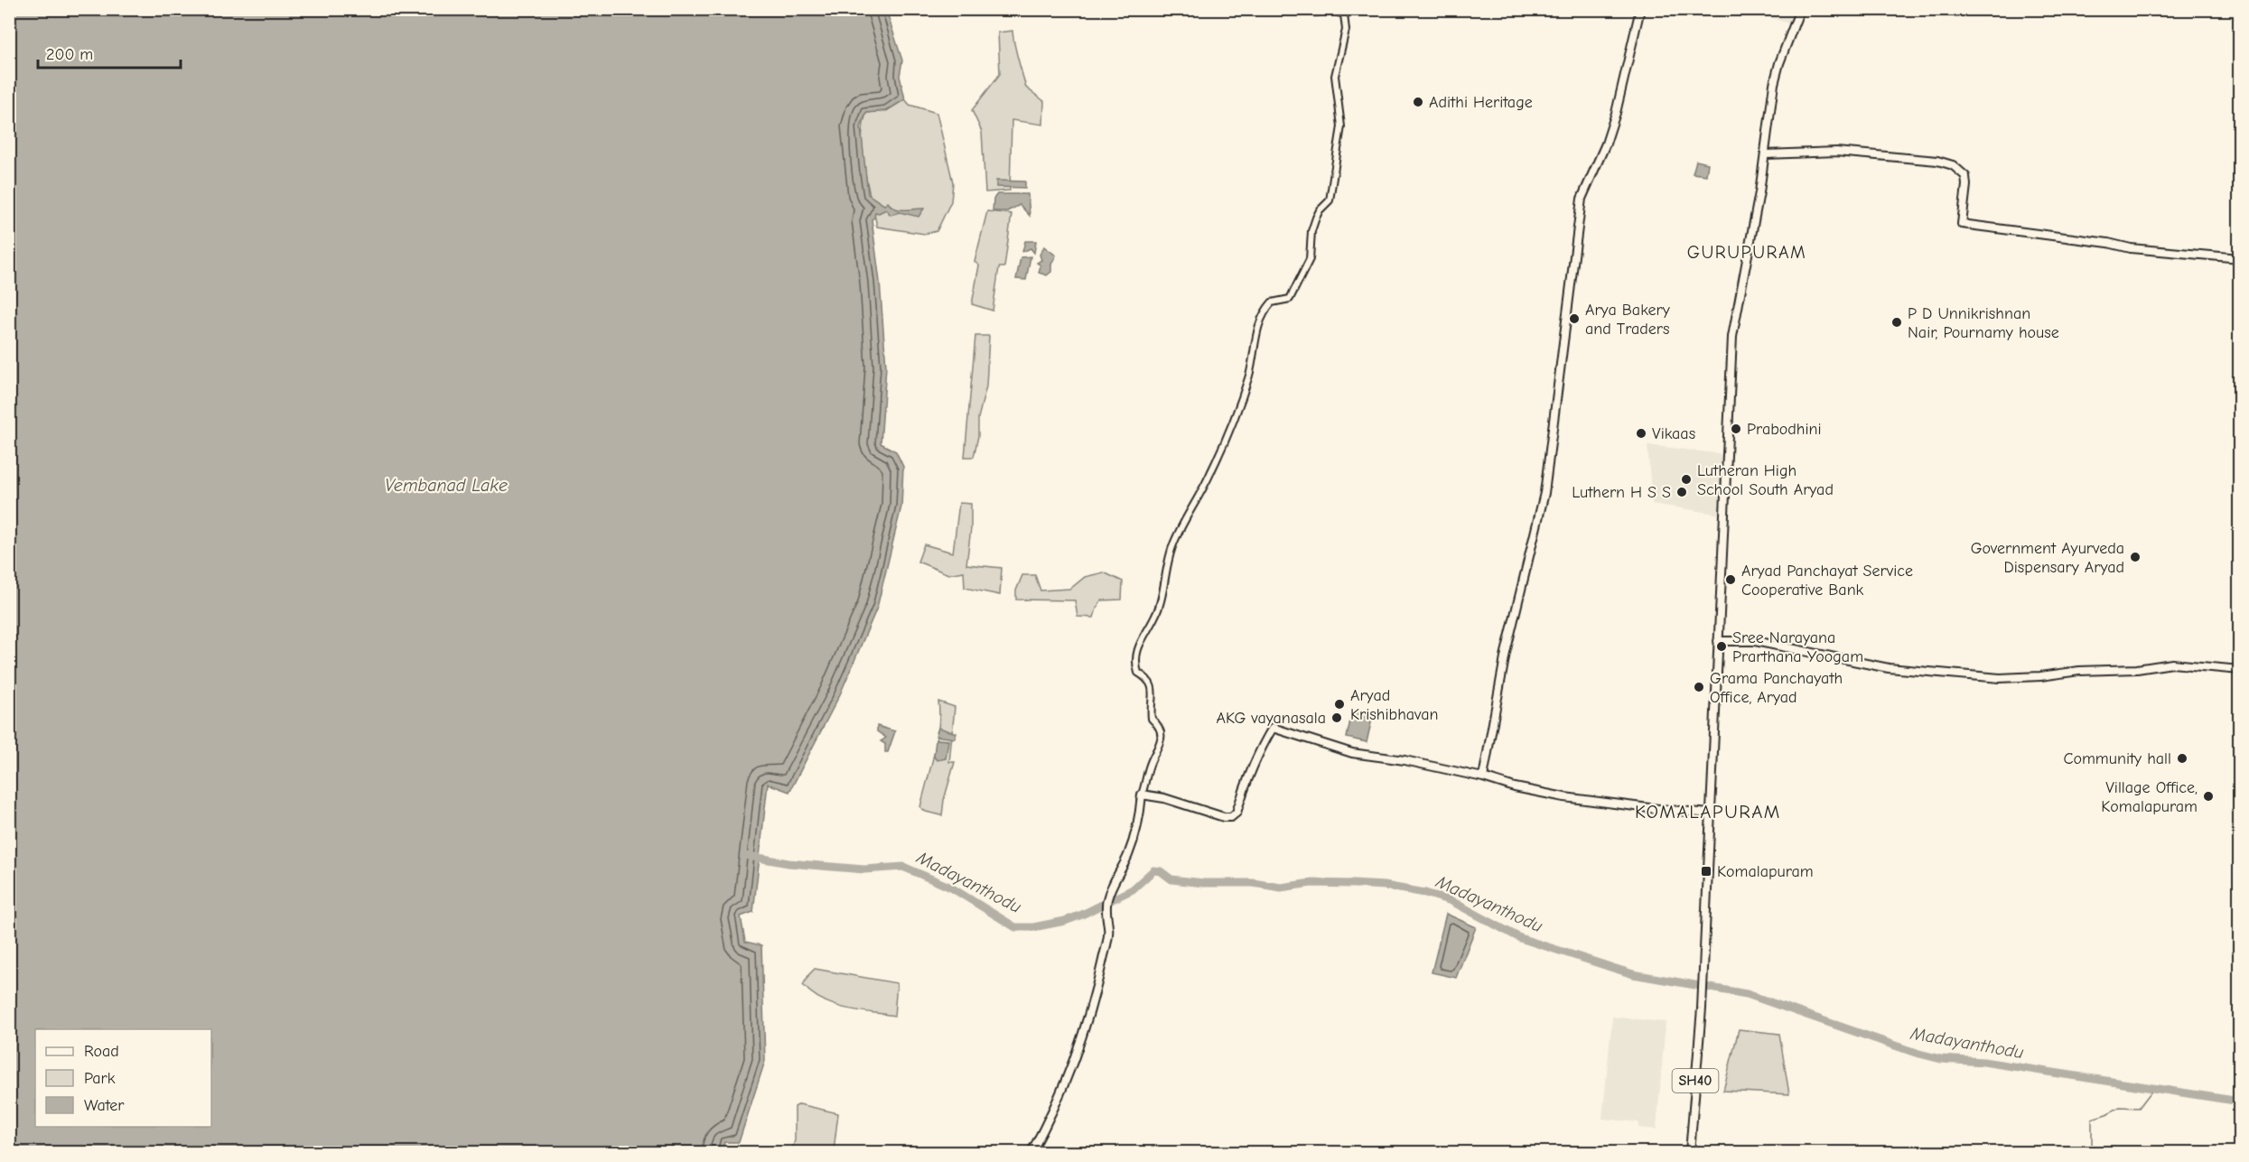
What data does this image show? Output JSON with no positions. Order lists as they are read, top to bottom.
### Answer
{
  "streets": {
    "main road": ["SH40"]
  },
  "districts": ["GURUPURAM", "KOMALAPURAM"],
  "water": ["Vembanad Lake", "Madayanthodu"],
  "places": {
    "other": [
      "Adithi Heritage",
      "Arya Bakery and Traders",
      "P D Unnikrishnan Nair, Pournamy house",
      "Prabodhini",
      "Vikaas",
      "Lutheran High School South Aryad",
      "Luthern H S S",
      "Government Ayurveda Dispensary Aryad",
      "Aryad Panchayat Service Cooperative Bank",
      "Sree Narayana Prarthana Yoogam",
      "Grama Panchayath Office, Aryad",
      "Aryad Krishibhavan",
      "AKG vayanasala",
      "Community hall",
      "Village Office, Komalapuram"
    ],
    "transit": ["Komalapuram"]
  },
  "legend": ["Road", "Park", "Water"],
  "scale_bar": "200 m"
}
